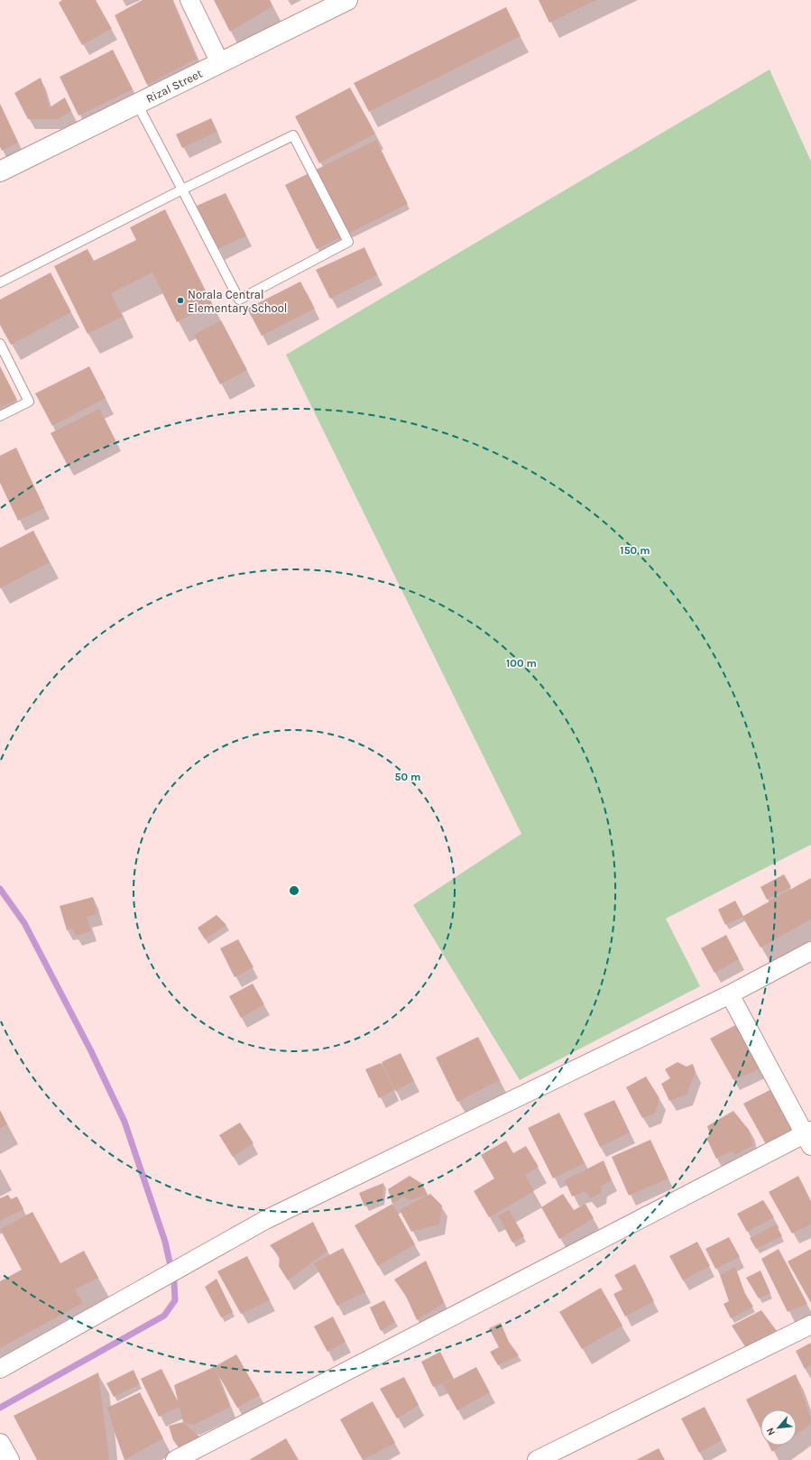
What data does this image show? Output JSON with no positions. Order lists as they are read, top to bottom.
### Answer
{
  "streets": {
    "main road": ["Rizal Street"]
  },
  "places": ["Norala Central Elementary School"],
  "north": "bottom left",
  "rings": ["150 m", "100 m", "50 m"]
}
